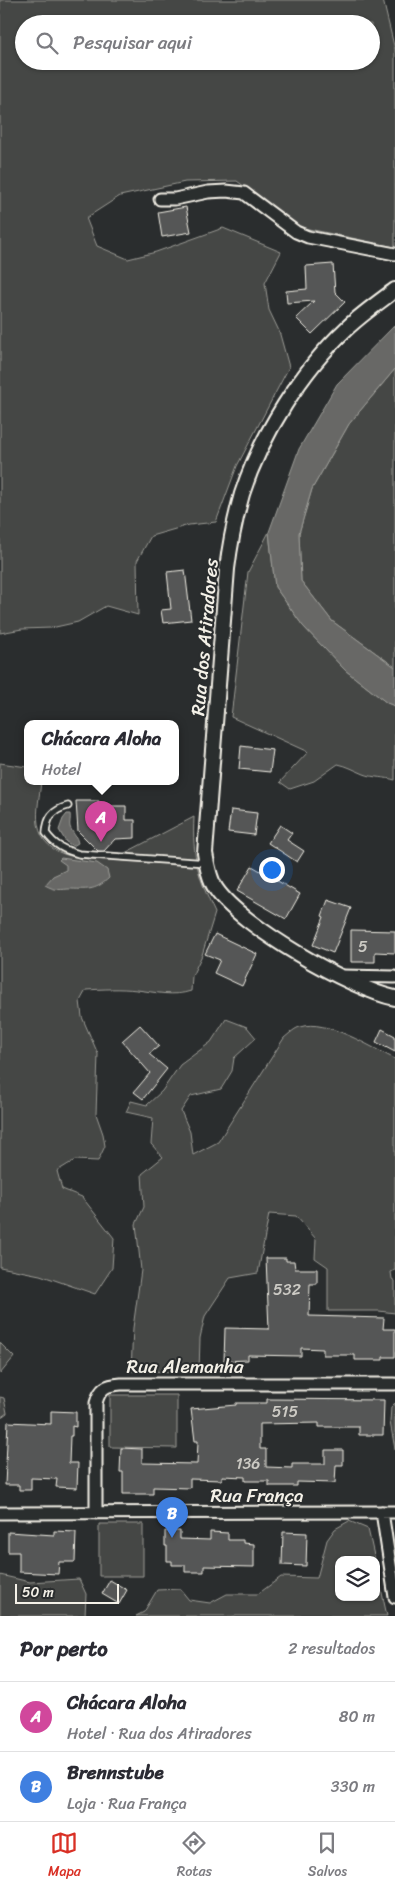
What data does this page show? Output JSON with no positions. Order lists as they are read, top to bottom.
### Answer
{
  "streets": {
    "street": ["Rua dos Atiradores", "Rua Alemanha", "Rua França"]
  },
  "crossings": [
    ["Rua Alemanha", "Rua França"]
  ],
  "house_numbers": [
    "5",
    "532",
    "515",
    "136"
  ],
  "scale_bar": "50 m",
  "page": {
    "search": "Pesquisar aqui",
    "popup": ["Chácara Aloha", "Hotel"],
    "pins": ["A", "B"],
    "scale": "50 m",
    "heading": ["Por perto", "2 resultados"],
    "list": [
      {
        "mark": "A",
        "name": "Chácara Aloha",
        "note": "Hotel · Rua dos Atiradores",
        "value": "80 m"
      },
      {
        "mark": "B",
        "name": "Brennstube",
        "note": "Loja · Rua França",
        "value": "330 m"
      }
    ],
    "nav": ["Mapa", "Rotas", "Salvos"]
  }
}
